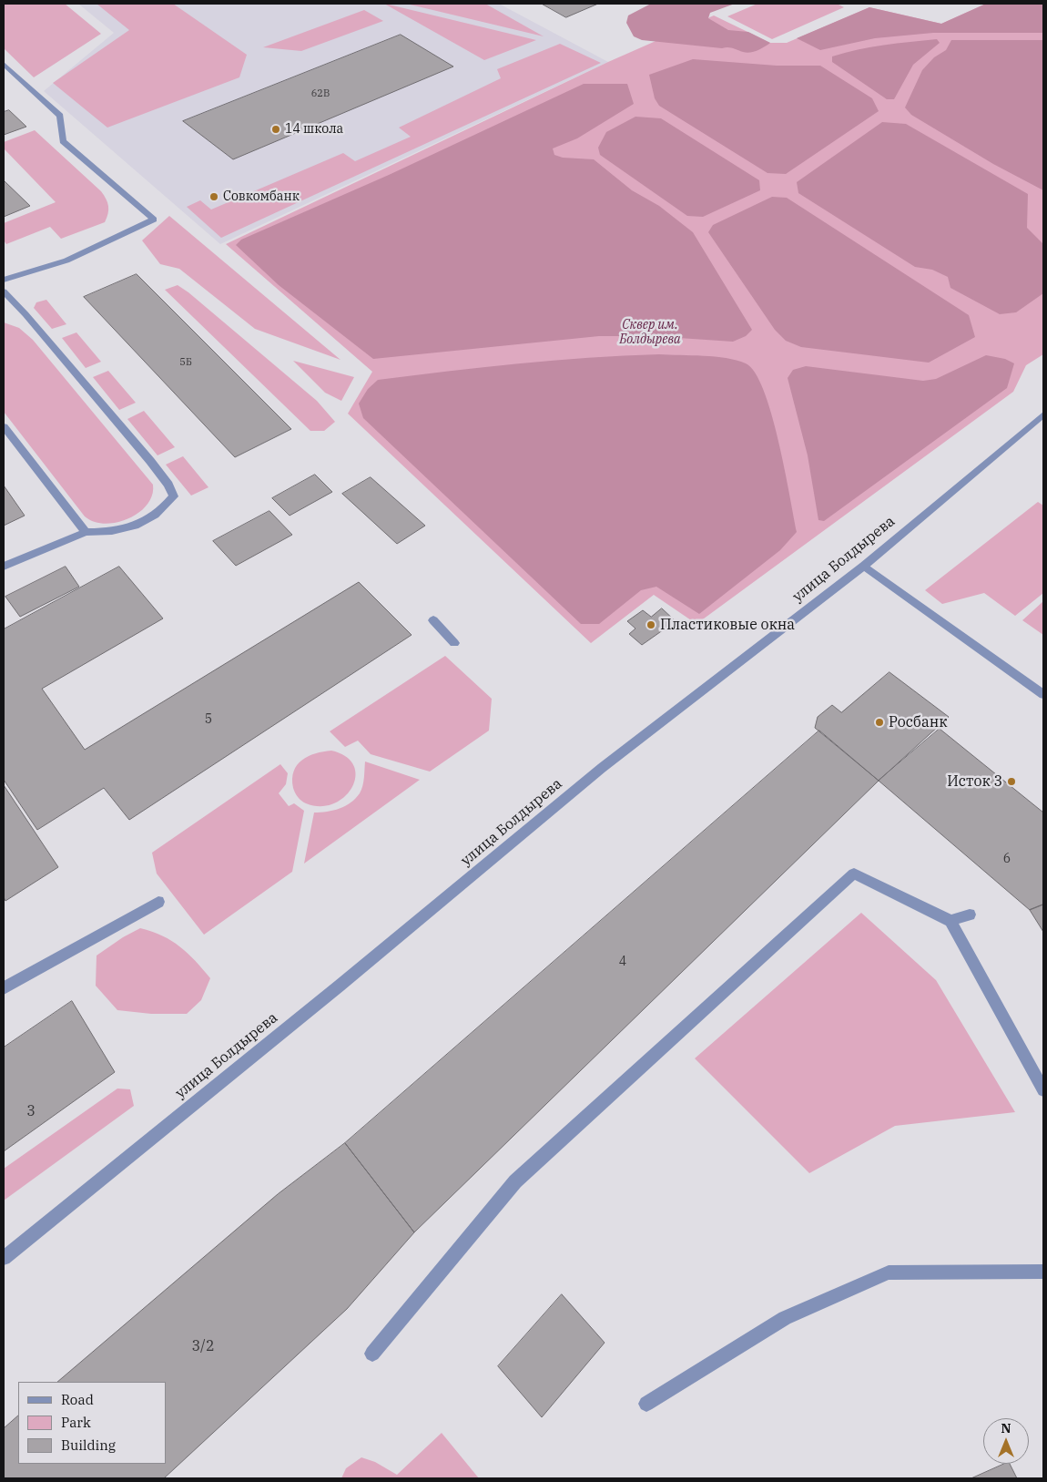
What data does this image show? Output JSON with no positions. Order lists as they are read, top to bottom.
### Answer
{
  "streets": {
    "street": ["улица Болдырева"]
  },
  "parks": ["Сквер им. Болдырева"],
  "places": [
    "14 школа",
    "Совкомбанк",
    "Пластиковые окна",
    "Росбанк",
    "Исток 3"
  ],
  "house_numbers": [
    "62В",
    "5Б",
    "5",
    "6",
    "4",
    "3",
    "3/2"
  ],
  "legend": ["Road", "Park", "Building"],
  "north": "top"
}
